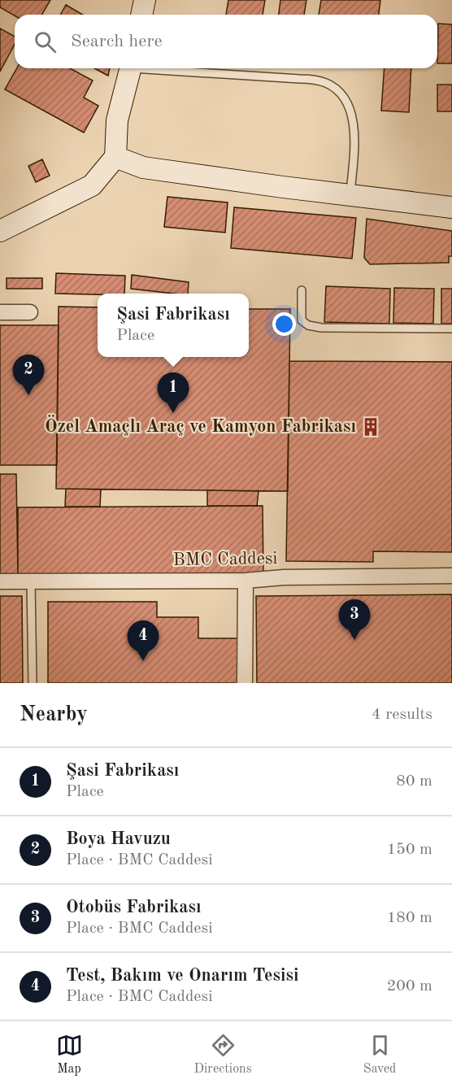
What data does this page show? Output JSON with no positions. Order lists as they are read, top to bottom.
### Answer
{
  "streets": {
    "street": ["BMC Caddesi"]
  },
  "places": {
    "building": ["Özel Amaçlı Araç ve Kamyon Fabrikası"]
  },
  "page": {
    "search": "Search here",
    "popup": ["Şasi Fabrikası", "Place"],
    "pins": [
      "2",
      "1",
      "3",
      "4"
    ],
    "heading": ["Nearby", "4 results"],
    "list": [
      {
        "mark": "1",
        "name": "Şasi Fabrikası",
        "note": "Place",
        "value": "80 m"
      },
      {
        "mark": "2",
        "name": "Boya Havuzu",
        "note": "Place · BMC Caddesi",
        "value": "150 m"
      },
      {
        "mark": "3",
        "name": "Otobüs Fabrikası",
        "note": "Place · BMC Caddesi",
        "value": "180 m"
      },
      {
        "mark": "4",
        "name": "Test, Bakım ve Onarım Tesisi",
        "note": "Place · BMC Caddesi",
        "value": "200 m"
      }
    ],
    "nav": ["Map", "Directions", "Saved"]
  }
}
